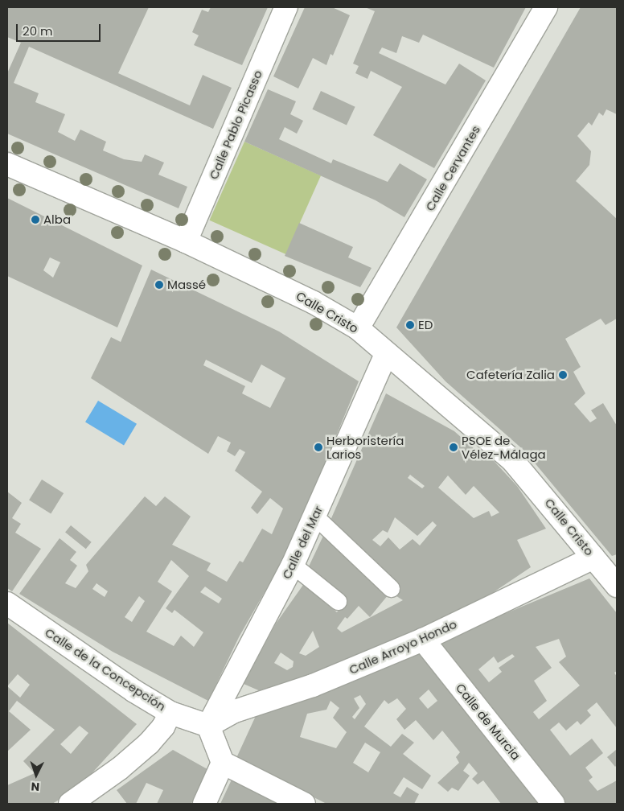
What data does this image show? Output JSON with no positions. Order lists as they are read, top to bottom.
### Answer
{
  "streets": {
    "street": [
      "Calle Pablo Picasso",
      "Calle Cervantes",
      "Calle Cristo",
      "Calle del Mar",
      "Calle Arroyo Hondo",
      "Calle de la Concepción",
      "Calle de Murcia"
    ]
  },
  "crossings": [
    ["Calle Pablo Picasso", "Calle Cristo"],
    ["Calle Cervantes", "Calle Cristo"],
    ["Calle Cristo", "Calle del Mar"],
    ["Calle Cristo", "Calle Arroyo Hondo"],
    ["Calle del Mar", "Calle Arroyo Hondo"],
    ["Calle del Mar", "Calle de la Concepción"],
    ["Calle Arroyo Hondo", "Calle de la Concepción"],
    ["Calle Arroyo Hondo", "Calle de Murcia"]
  ],
  "places": [
    "Alba",
    "Massé",
    "ED",
    "Cafetería Zalia",
    "Herboristería Larios",
    "PSOE de Vélez-Málaga"
  ],
  "scale_bar": "20 m",
  "north": "bottom"
}
